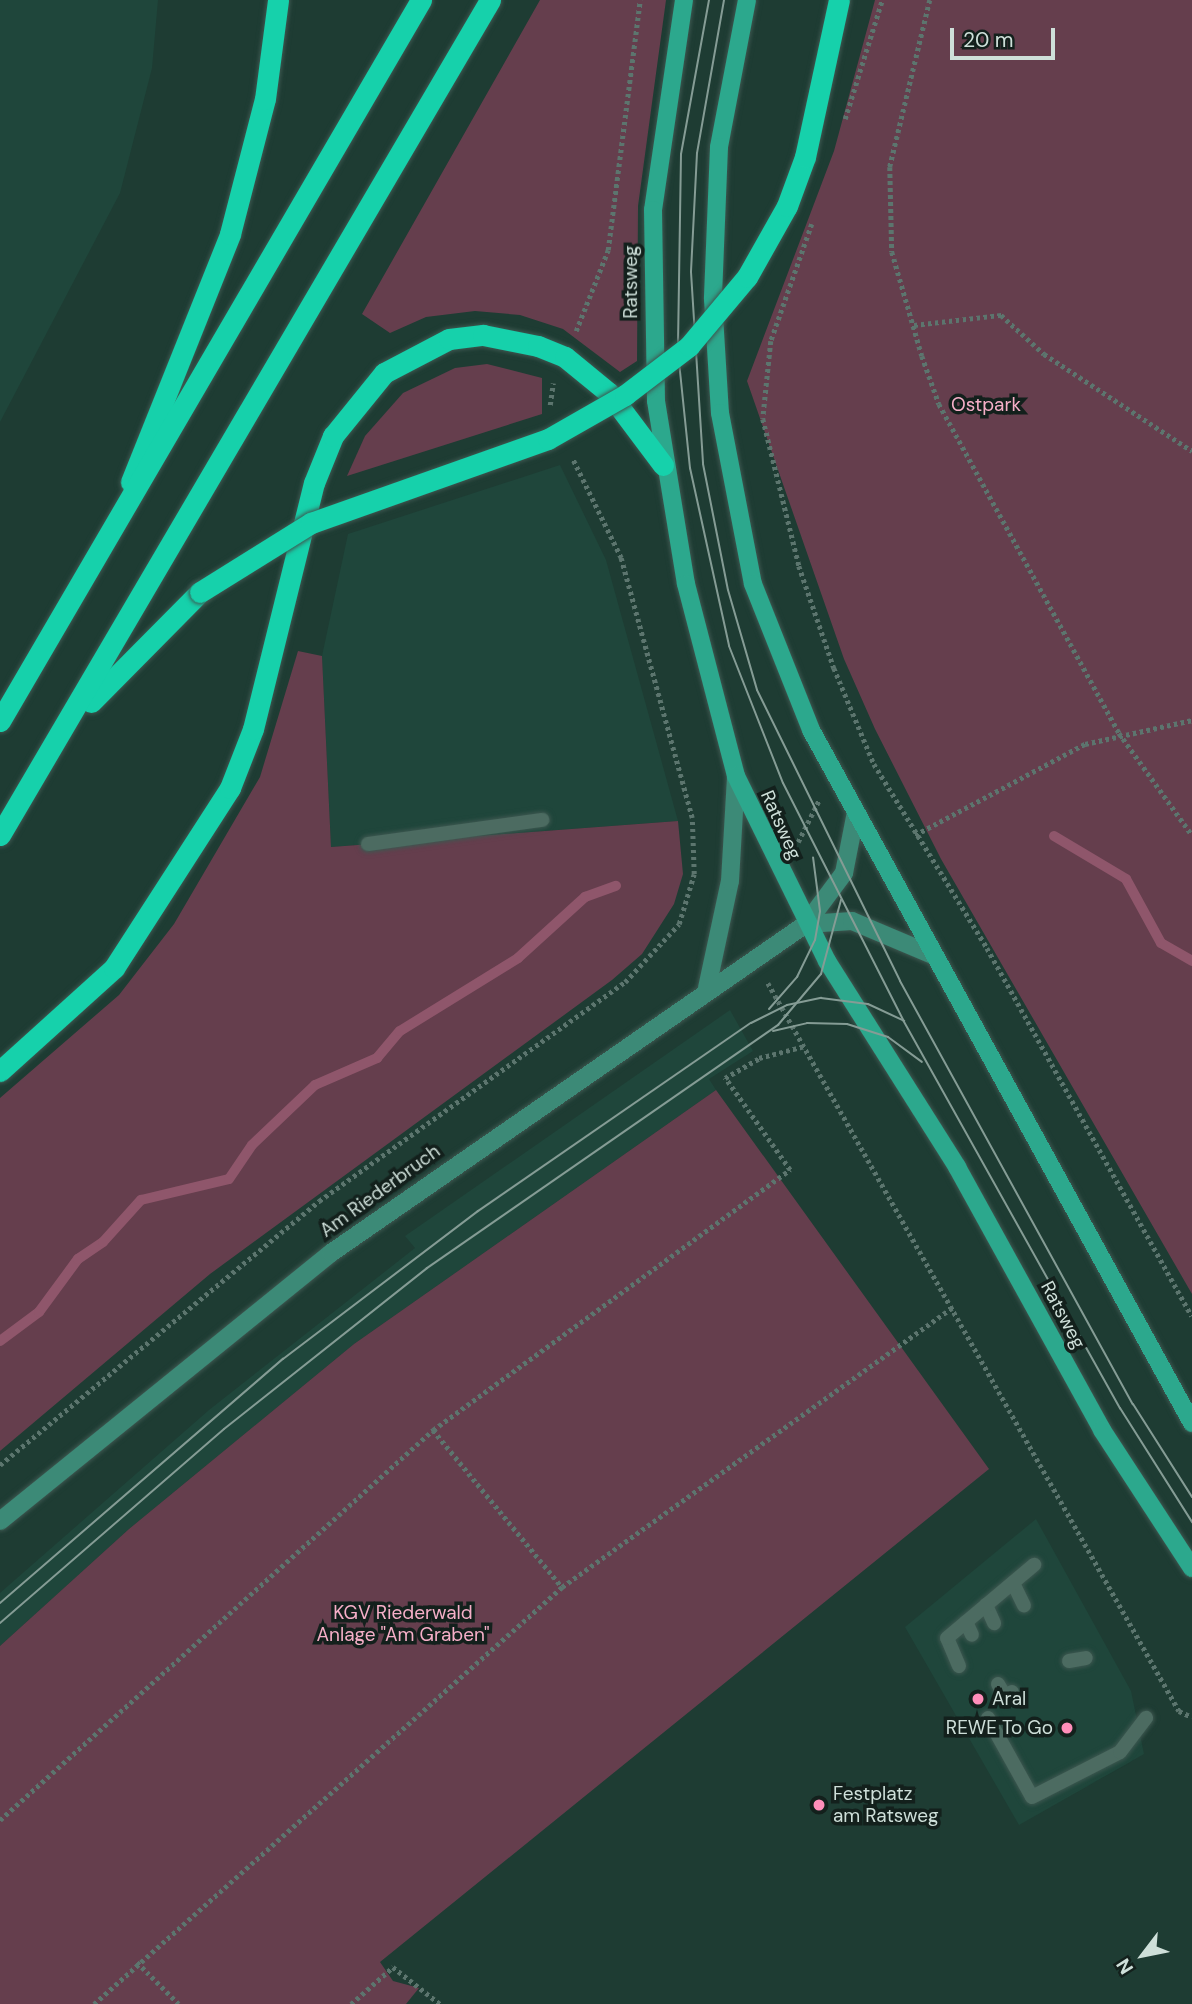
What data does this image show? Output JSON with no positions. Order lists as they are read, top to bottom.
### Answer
{
  "streets": {
    "main road": ["Ratsweg", "Am Riederbruch"]
  },
  "crossings": [
    ["Ratsweg", "Am Riederbruch"]
  ],
  "parks": ["Ostpark", "KGV Riederwald Anlage \"Am Graben\""],
  "places": ["Aral", "REWE To Go", "Festplatz am Ratsweg"],
  "scale_bar": "20 m",
  "north": "bottom left"
}
